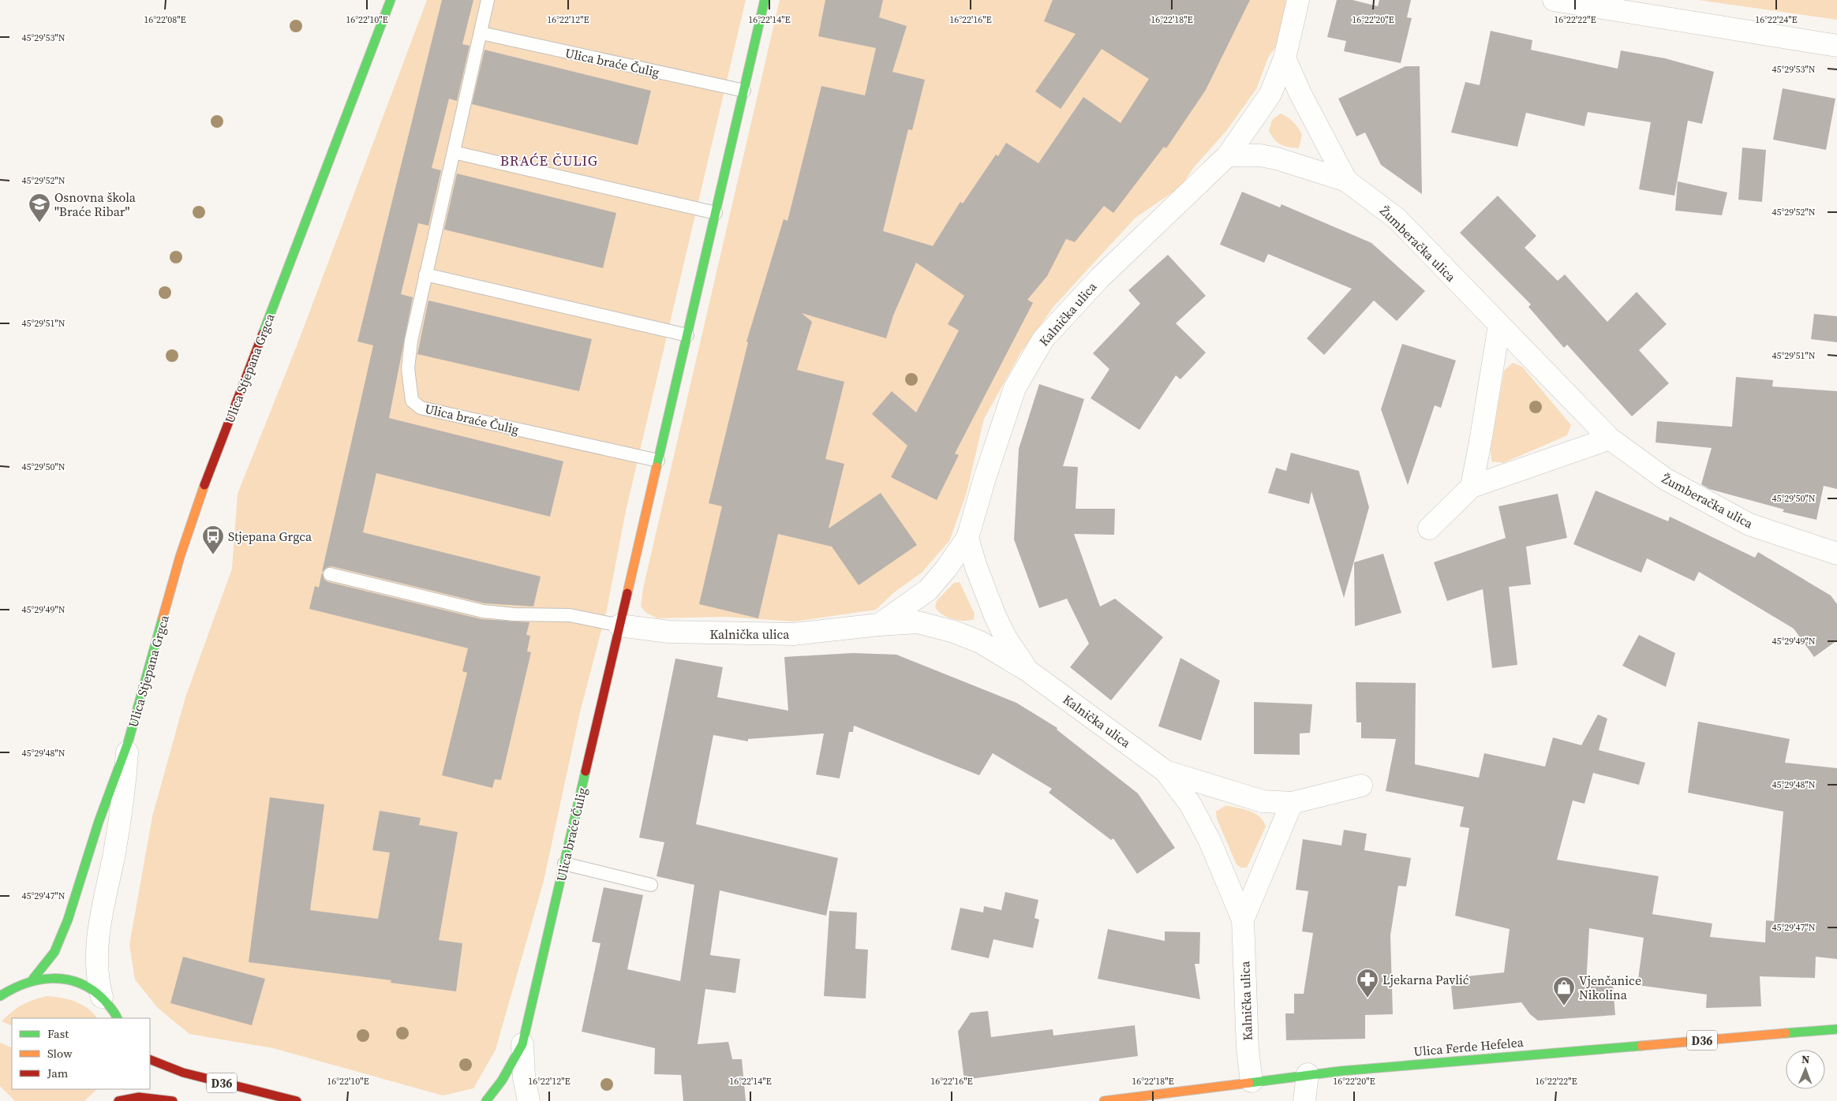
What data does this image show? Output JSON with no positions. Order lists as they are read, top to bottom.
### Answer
{
  "streets": {
    "street": [
      "Ulica braće Čulig",
      "Žumberačka ulica",
      "Kalnička ulica",
      "Ulica Stjepana Grgca",
      "D36",
      "Ulica Ferde Hefelea"
    ]
  },
  "crossings": [
    ["Ulica braće Čulig", "Kalnička ulica"],
    ["Žumberačka ulica", "Kalnička ulica"],
    ["Kalnička ulica", "Ulica Ferde Hefelea"]
  ],
  "districts": ["BRAĆE ČULIG"],
  "places": {
    "school or university": ["Osnovna škola ''Braće Ribar''"],
    "bus stop": ["Stjepana Grgca"],
    "pharmacy": ["Ljekarna Pavlić"],
    "shop": ["Vjenčanice Nikolina"]
  },
  "legend": ["Fast", "Slow", "Jam"],
  "north": "top",
  "coordinates": [
    "16°22'08\"E",
    "16°22'10\"E",
    "16°22'12\"E",
    "16°22'14\"E",
    "16°22'16\"E",
    "16°22'18\"E",
    "16°22'20\"E",
    "16°22'22\"E",
    "16°22'24\"E",
    "45°29'53\"N",
    "45°29'52\"N",
    "45°29'51\"N",
    "45°29'50\"N",
    "45°29'49\"N",
    "45°29'48\"N",
    "45°29'47\"N"
  ]
}
